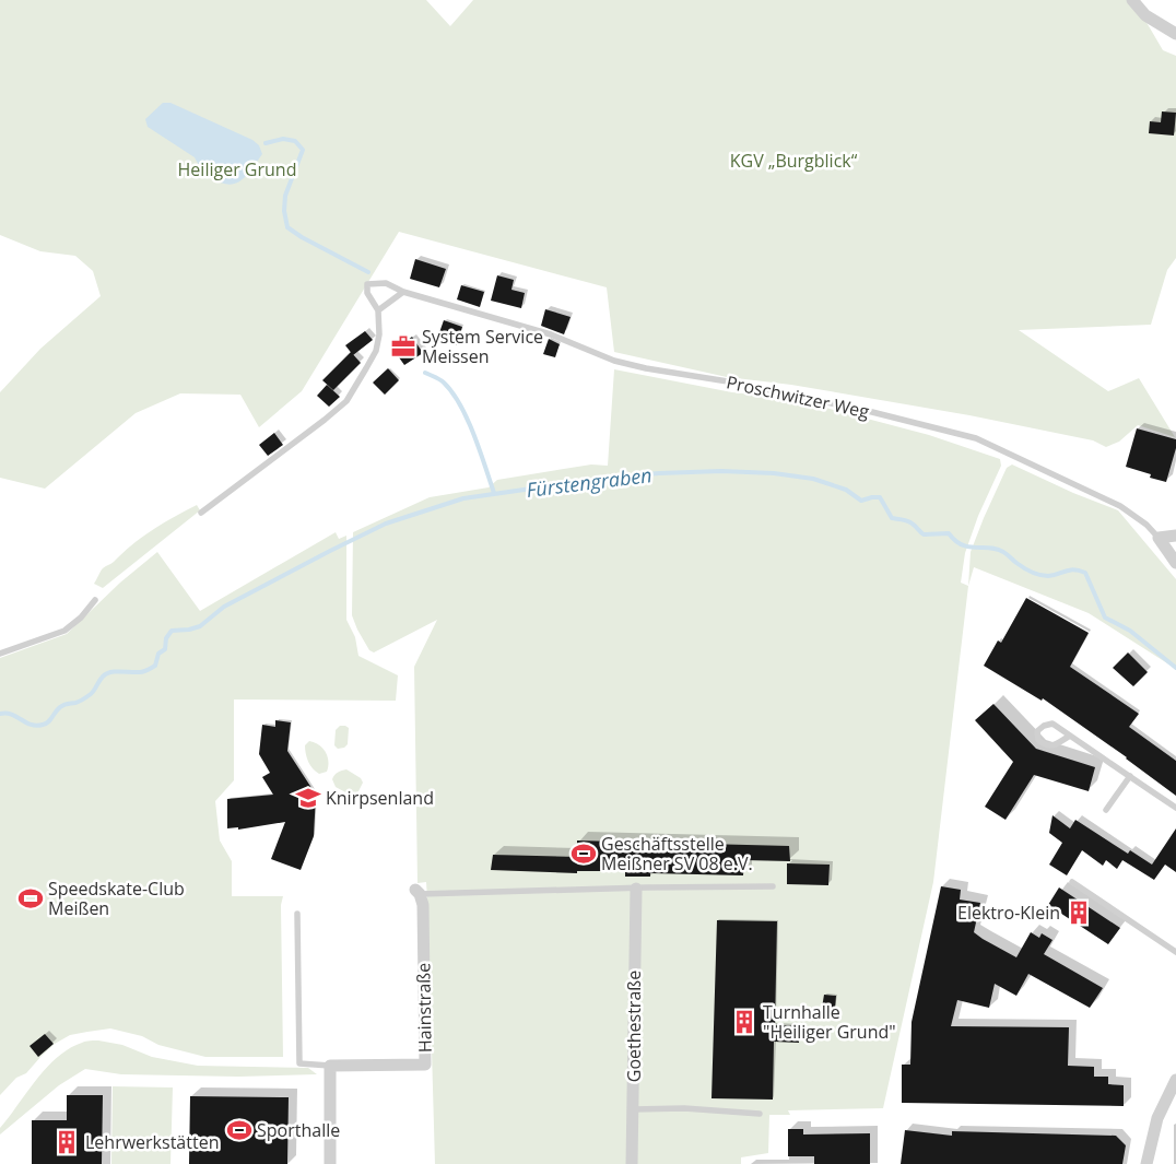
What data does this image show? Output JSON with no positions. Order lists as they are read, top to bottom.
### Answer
{
  "streets": {
    "street": ["Hainstraße", "Goethestraße"],
    "lane": ["Proschwitzer Weg"]
  },
  "water": ["Fürstengraben"],
  "parks": ["KGV „Burgblick“", "Heiliger Grund"],
  "places": {
    "office": ["System Service Meissen"],
    "school or university": ["Knirpsenland"],
    "sports": ["Geschäftsstelle Meißner SV 08 e.V.", "Speedskate-Club Meißen", "Sporthalle"],
    "building": ["Elektro-Klein", "Turnhalle \"Heiliger Grund\"", "Lehrwerkstätten"]
  }
}
